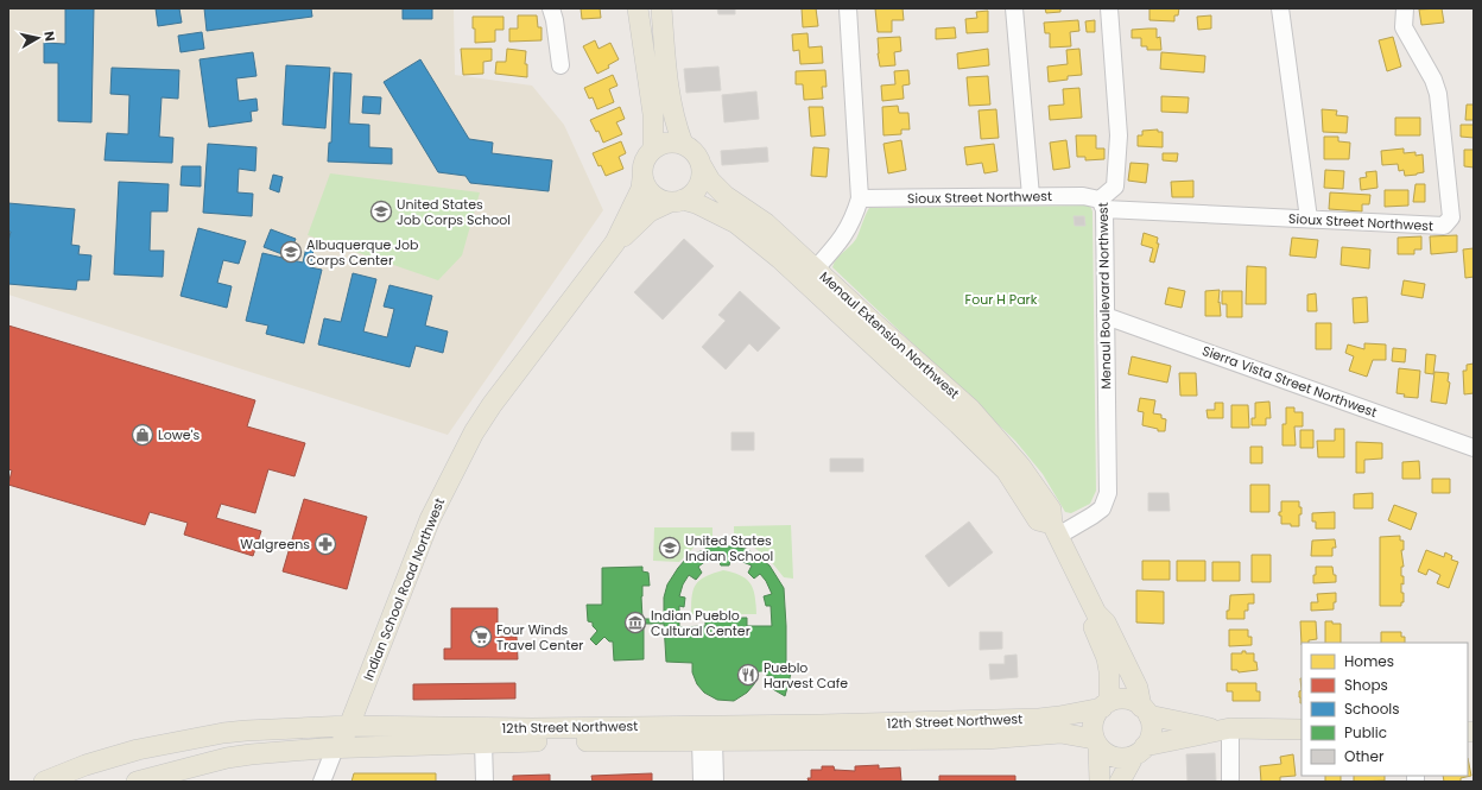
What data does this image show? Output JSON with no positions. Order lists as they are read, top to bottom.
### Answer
{
  "streets": {
    "main road": ["Menaul Extension Northwest", "Indian School Road Northwest", "12th Street Northwest"],
    "street": ["Sioux Street Northwest", "Menaul Boulevard Northwest", "Sierra Vista Street Northwest"]
  },
  "crossings": [
    ["Sioux Street Northwest", "Menaul Boulevard Northwest"],
    ["Menaul Boulevard Northwest", "Menaul Extension Northwest"],
    ["Menaul Boulevard Northwest", "Sierra Vista Street Northwest"],
    ["Menaul Extension Northwest", "Indian School Road Northwest"],
    ["Indian School Road Northwest", "12th Street Northwest"]
  ],
  "parks": ["Four H Park"],
  "places": {
    "school or university": ["United States Job Corps School", "Albuquerque Job Corps Center", "United States Indian School"],
    "shop": ["Lowe's"],
    "pharmacy": ["Walgreens"],
    "museum": ["Indian Pueblo Cultural Center"],
    "supermarket": ["Four Winds Travel Center"],
    "restaurant": ["Pueblo Harvest Cafe"]
  },
  "legend": [
    "Homes",
    "Shops",
    "Schools",
    "Public",
    "Other"
  ],
  "north": "right"
}
